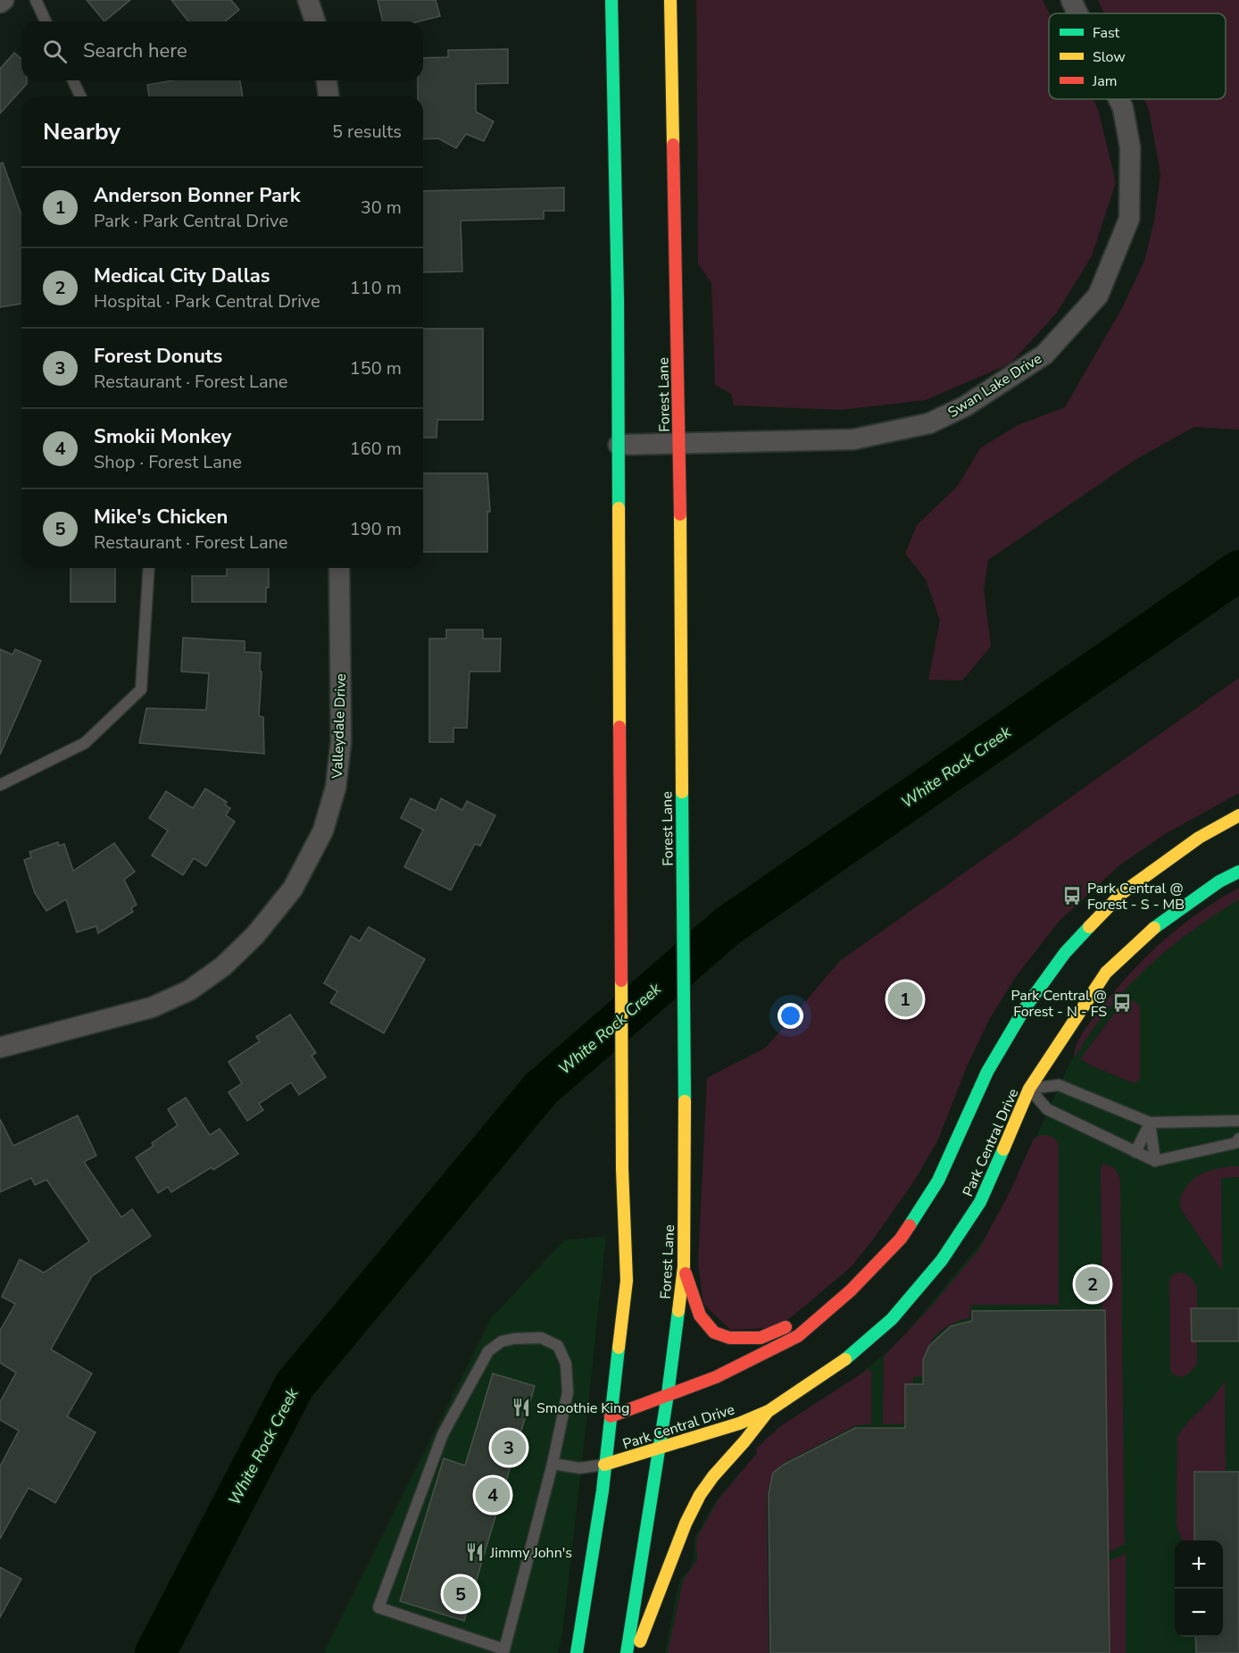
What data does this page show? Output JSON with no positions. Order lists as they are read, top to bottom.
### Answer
{
  "streets": {
    "main road": ["Forest Lane", "Park Central Drive"],
    "street": ["Swan Lake Drive", "Valleydale Drive"]
  },
  "crossings": [
    ["Swan Lake Drive", "Forest Lane"],
    ["Forest Lane", "Park Central Drive"]
  ],
  "water": ["White Rock Creek"],
  "places": {
    "bus stop": ["Park Central @ Forest - S - MB", "Park Central @ Forest - N - FS"],
    "restaurant": ["Smoothie King", "Jimmy John's"]
  },
  "legend": ["Fast", "Slow", "Jam"],
  "page": {
    "search": "Search here",
    "heading": ["Nearby", "5 results"],
    "list": [
      {
        "mark": "1",
        "name": "Anderson Bonner Park",
        "note": "Park · Park Central Drive",
        "value": "30 m"
      },
      {
        "mark": "2",
        "name": "Medical City Dallas",
        "note": "Hospital · Park Central Drive",
        "value": "110 m"
      },
      {
        "mark": "3",
        "name": "Forest Donuts",
        "note": "Restaurant · Forest Lane",
        "value": "150 m"
      },
      {
        "mark": "4",
        "name": "Smokii Monkey",
        "note": "Shop · Forest Lane",
        "value": "160 m"
      },
      {
        "mark": "5",
        "name": "Mike's Chicken",
        "note": "Restaurant · Forest Lane",
        "value": "190 m"
      }
    ],
    "pins": [
      "1",
      "2",
      "3",
      "4",
      "5"
    ],
    "map_buttons": ["+", "−"]
  }
}
